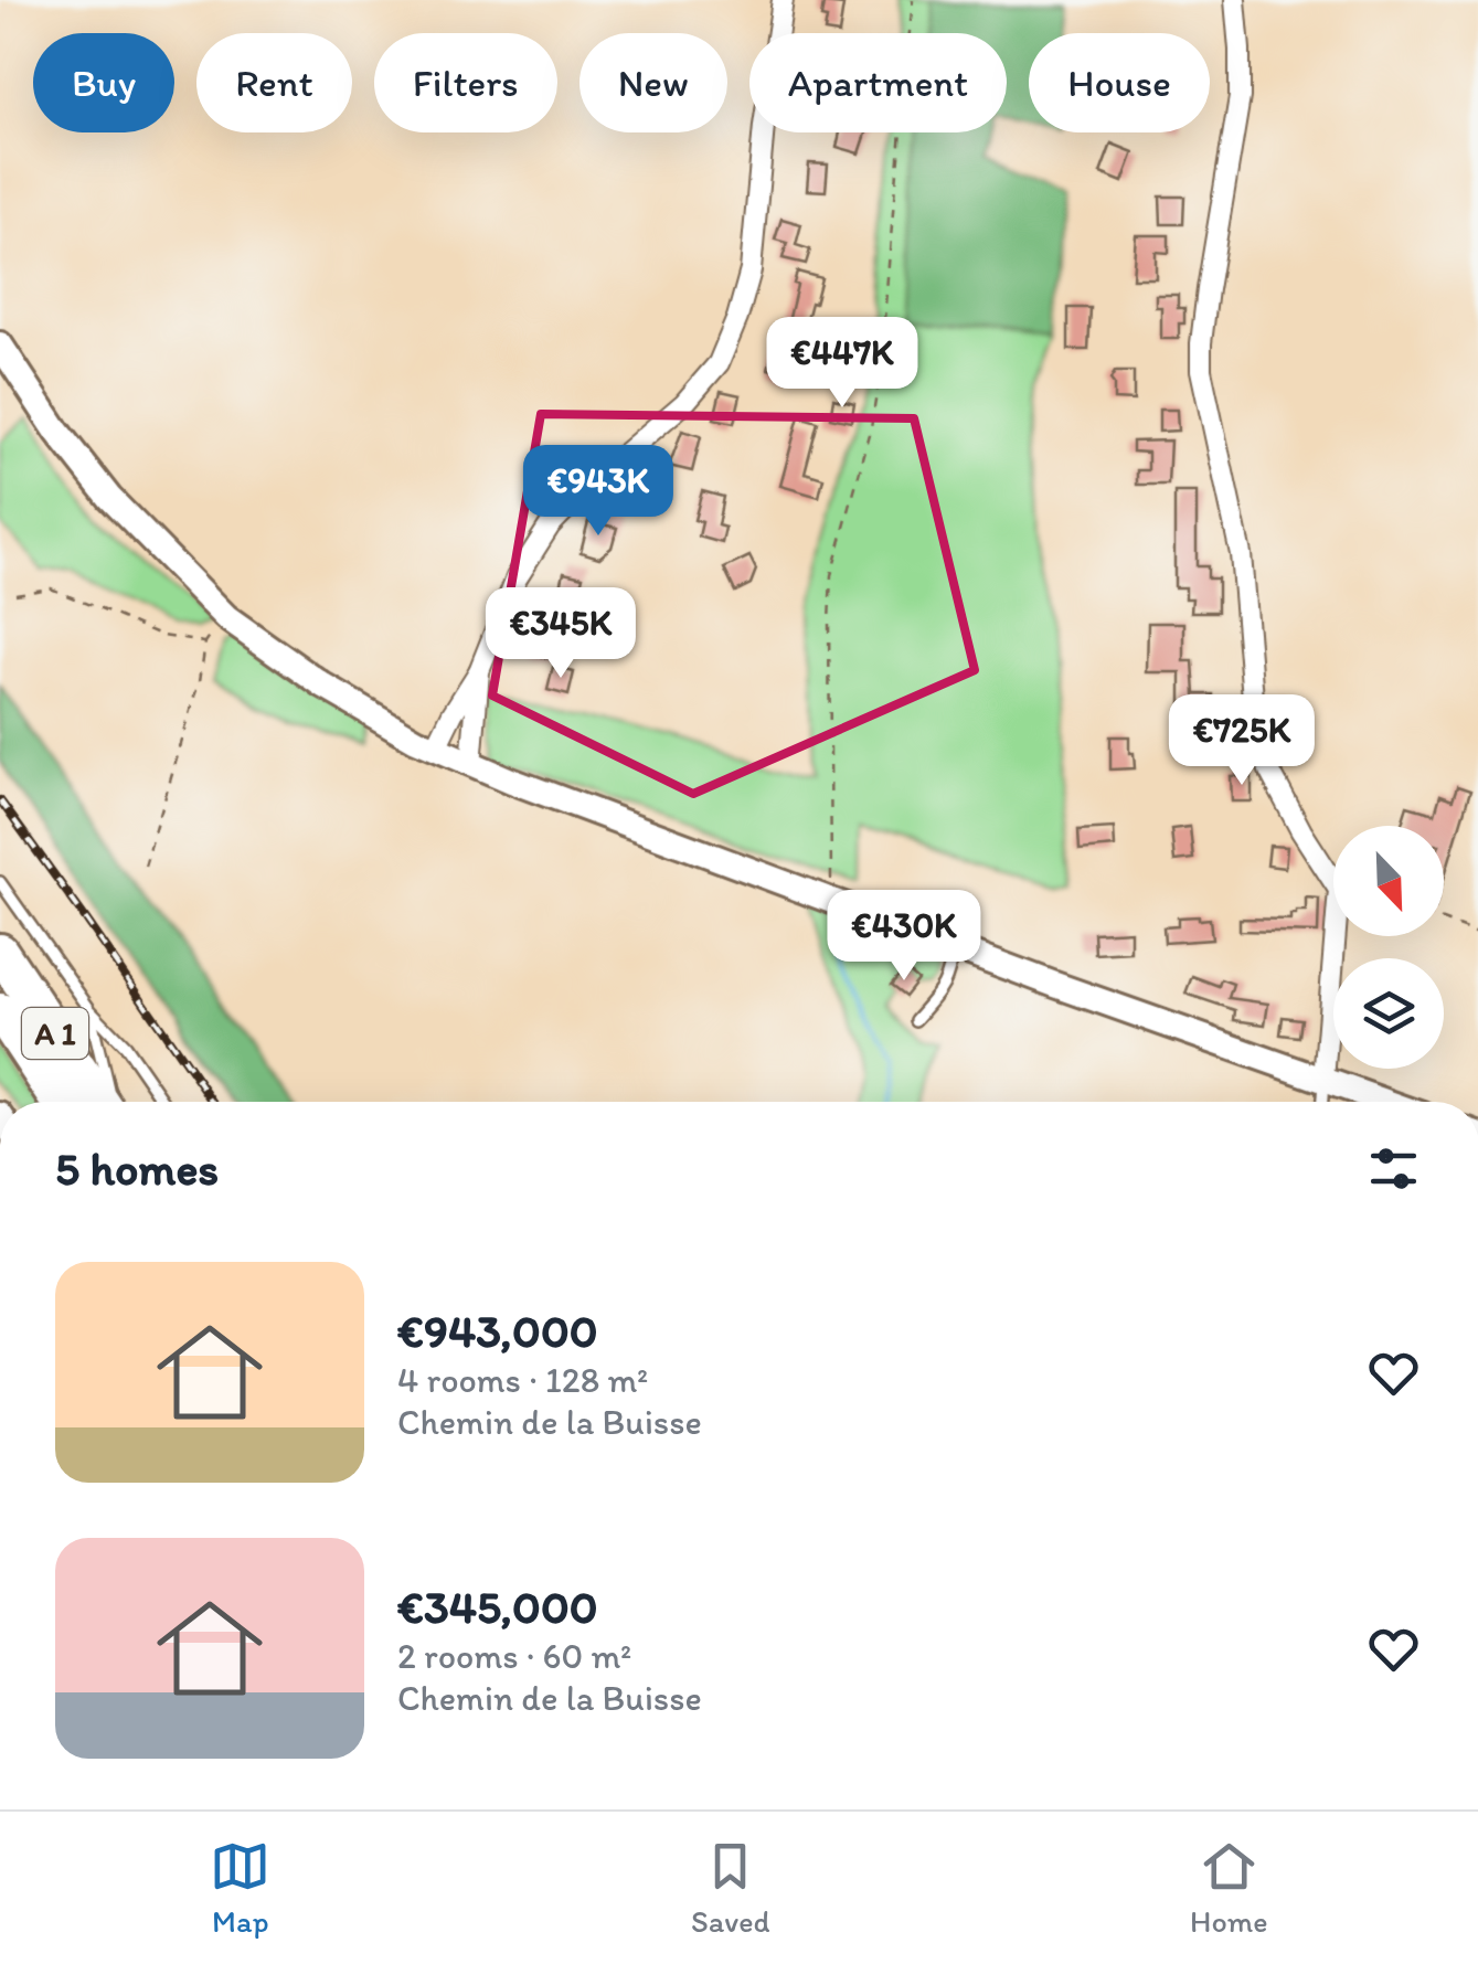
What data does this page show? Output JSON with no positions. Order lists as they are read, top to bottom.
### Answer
{
  "streets": {
    "highway": ["A 1"]
  },
  "north": "bottom right",
  "page": {
    "chip": [
      "Buy",
      "Rent",
      "Filters",
      "New",
      "Apartment",
      "House"
    ],
    "price": [
      "€447K",
      "€943K",
      "€345K",
      "€725K",
      "€430K"
    ],
    "heading": "5 homes",
    "list": [
      {
        "name": "€943,000",
        "note": "4 rooms · 128 m² · Chemin de la Buisse"
      },
      {
        "name": "€345,000",
        "note": "2 rooms · 60 m² · Chemin de la Buisse"
      }
    ],
    "tabs": ["Map", "Saved", "Home"]
  }
}
